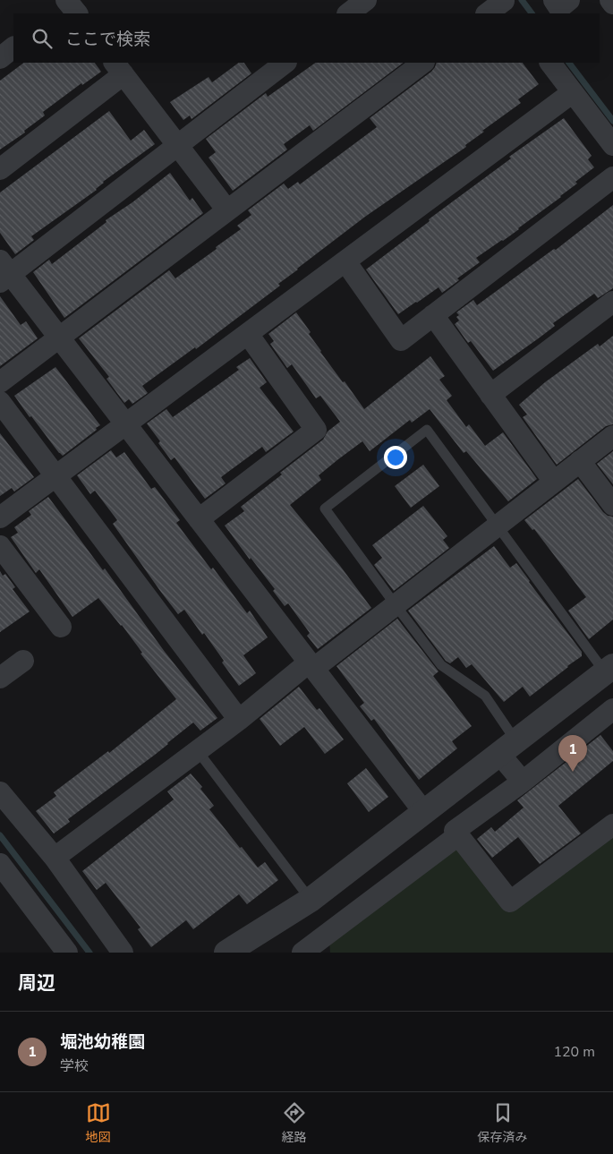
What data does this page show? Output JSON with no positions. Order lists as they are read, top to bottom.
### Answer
{
  "page": {
    "search": "ここで検索",
    "pins": "1",
    "heading": "周辺",
    "list": [
      {
        "mark": "1",
        "name": "堀池幼稚園",
        "note": "学校",
        "value": "120 m"
      }
    ],
    "nav": ["地図", "経路", "保存済み"]
  }
}
